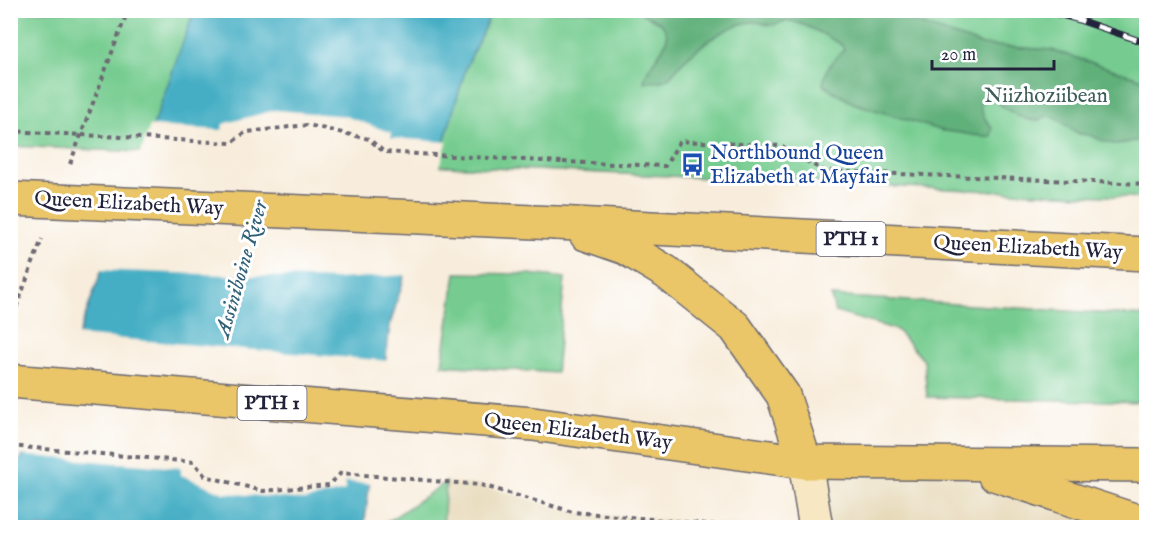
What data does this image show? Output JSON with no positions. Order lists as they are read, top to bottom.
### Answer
{
  "streets": {
    "highway": ["Queen Elizabeth Way", "PTH 1"]
  },
  "water": ["Assiniboine River"],
  "parks": ["Niizhoziibean"],
  "places": {
    "bus stop": ["Northbound Queen Elizabeth at Mayfair"]
  },
  "scale_bar": "20 m"
}
